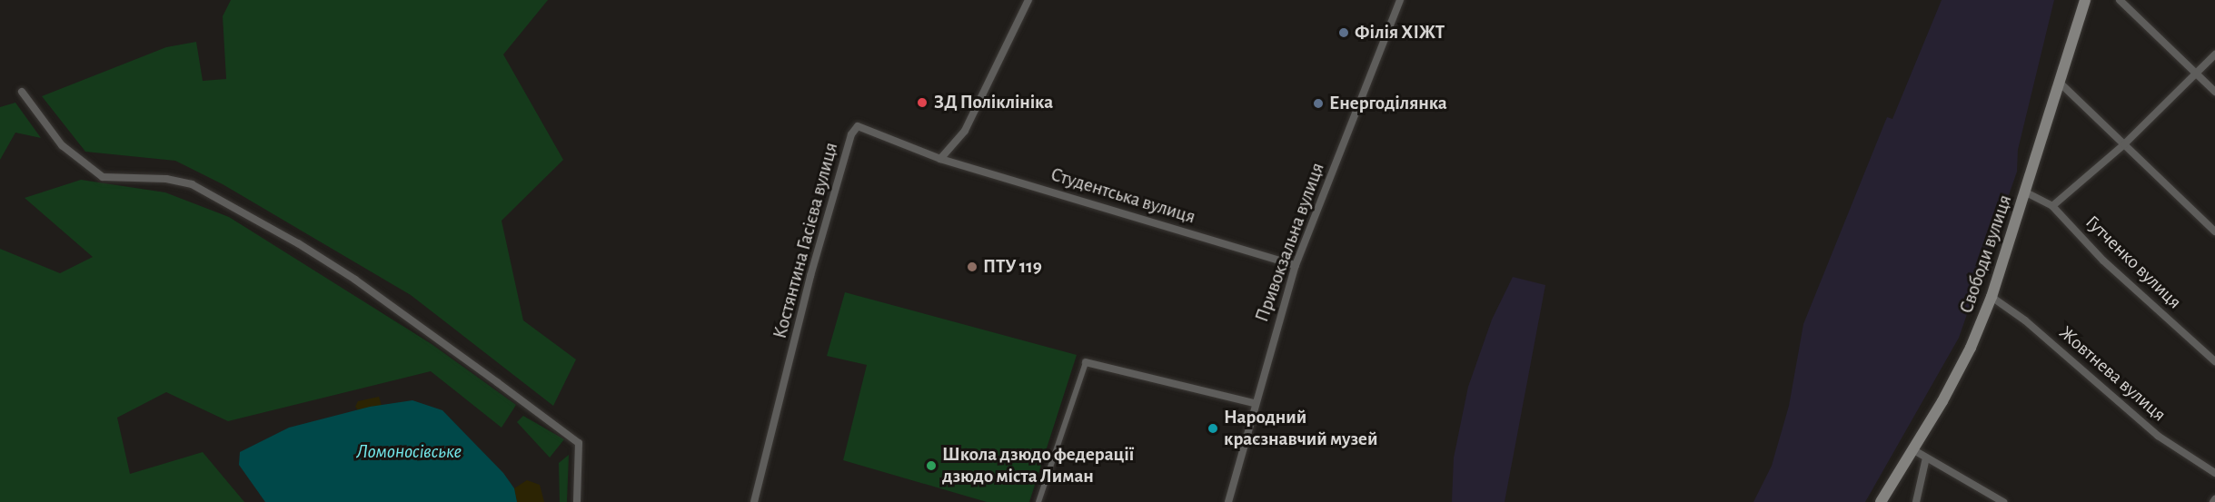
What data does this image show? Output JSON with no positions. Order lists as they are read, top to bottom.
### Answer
{
  "streets": {
    "main road": ["Свободи вулиця"],
    "street": [
      "Студентська вулиця",
      "Костянтина Гасієва вулиця",
      "Привокзальна вулиця",
      "Гутченко вулиця",
      "Жовтнева вулиця"
    ]
  },
  "crossings": [
    ["Студентська вулиця", "Костянтина Гасієва вулиця"],
    ["Студентська вулиця", "Привокзальна вулиця"],
    ["Свободи вулиця", "Гутченко вулиця"],
    ["Свободи вулиця", "Жовтнева вулиця"]
  ],
  "water": ["Ломоносівське"],
  "places": [
    "Філія ХІЖТ",
    "ЗД Поліклініка",
    "Енергоділянка",
    "ПТУ 119",
    "Народний краєзнавчий музей",
    "Школа дзюдо федерації дзюдо міста Лиман"
  ]
}
